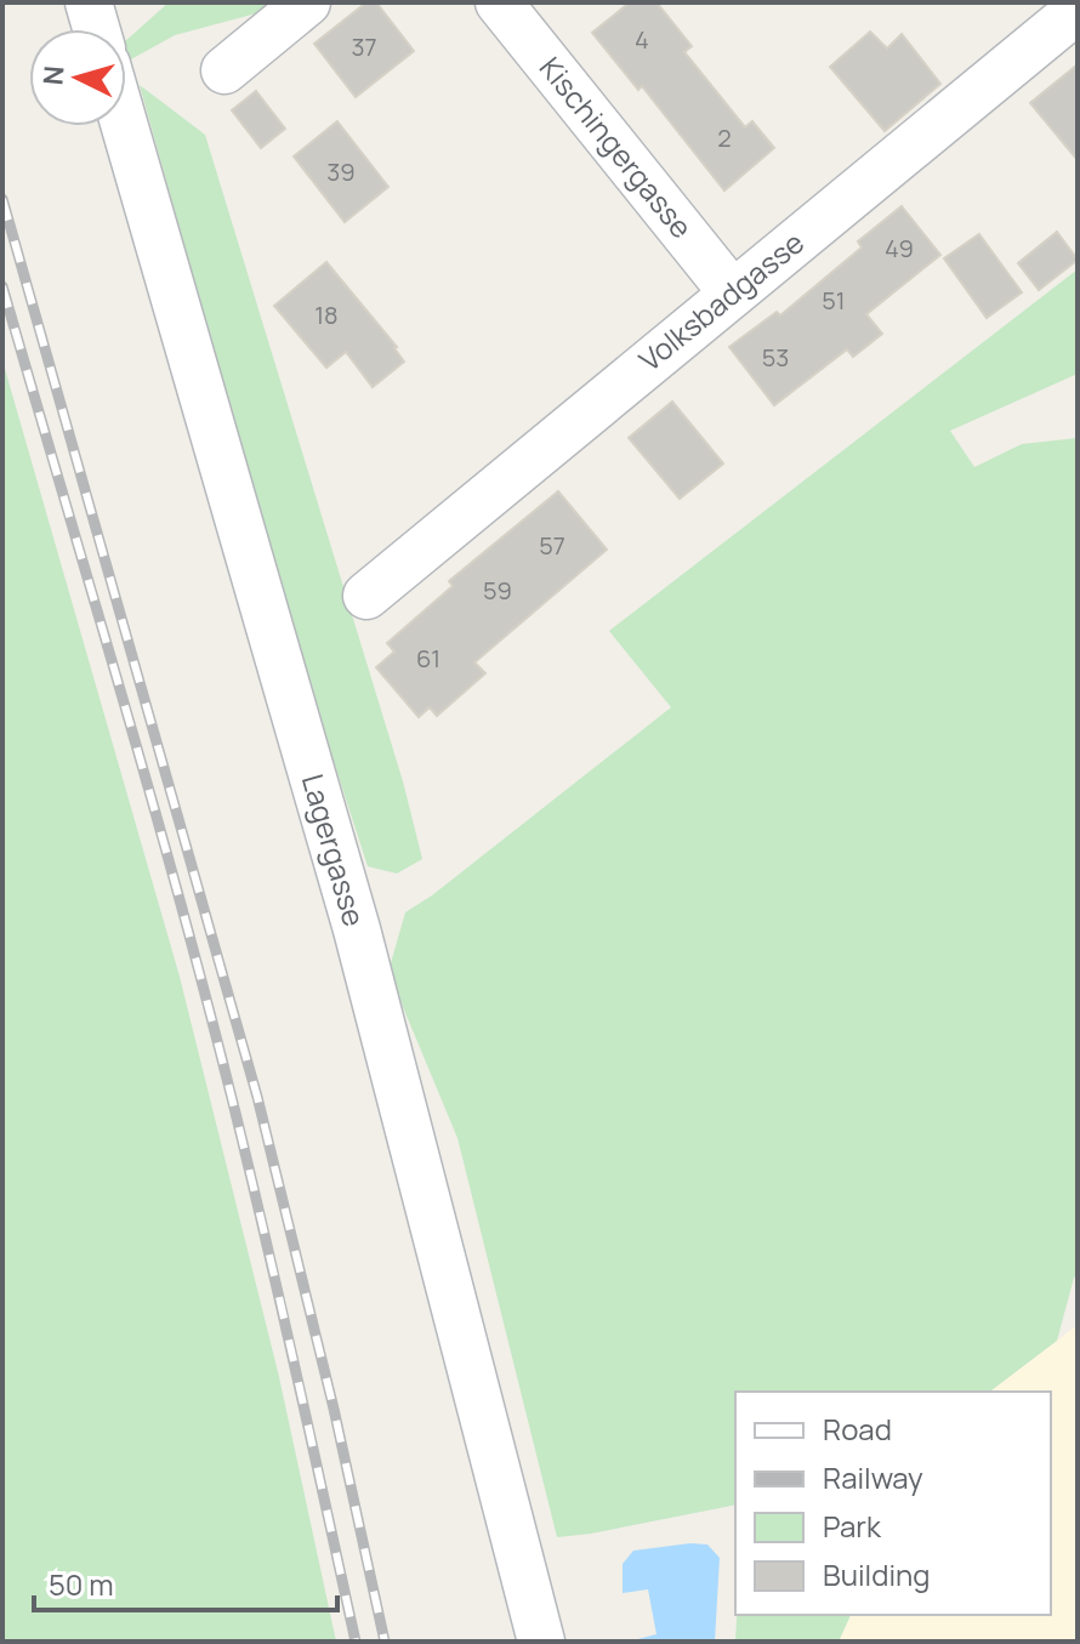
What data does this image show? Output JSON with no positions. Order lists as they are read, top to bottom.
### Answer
{
  "streets": {
    "street": ["Kischingergasse", "Volksbadgasse", "Lagergasse"]
  },
  "crossings": [
    ["Kischingergasse", "Volksbadgasse"]
  ],
  "house_numbers": [
    "4",
    "37",
    "2",
    "39",
    "49",
    "51",
    "18",
    "53",
    "57",
    "59",
    "61"
  ],
  "legend": [
    "Road",
    "Railway",
    "Park",
    "Building"
  ],
  "scale_bar": "50 m",
  "north": "left"
}
